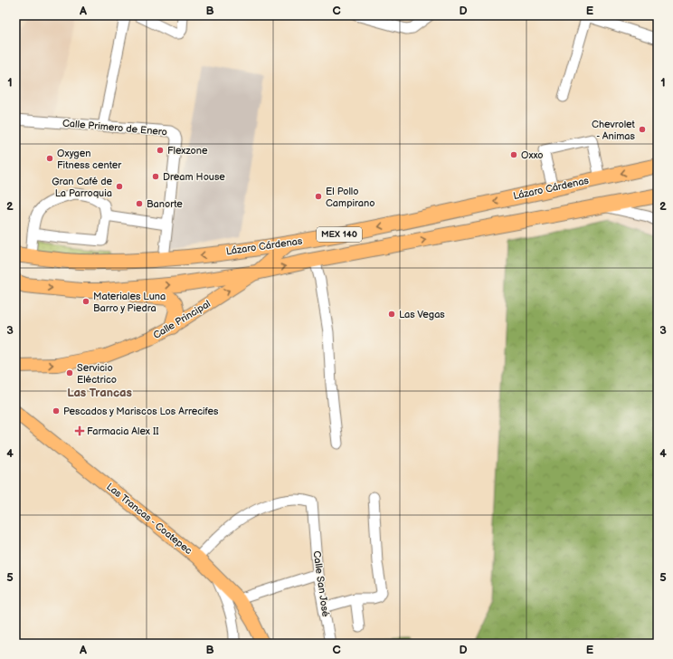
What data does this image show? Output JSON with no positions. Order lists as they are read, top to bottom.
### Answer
{
  "streets": {
    "highway": ["Lázaro Cárdenas", "MEX 140"],
    "main road": ["Calle Principal", "Las Trancas - Coatepec"],
    "street": ["Calle Primero de Enero", "Calle San José"]
  },
  "crossings": [
    ["Calle Primero de Enero", "Lázaro Cárdenas"],
    ["Lázaro Cárdenas", "Calle Principal"],
    ["MEX 140", "Calle Principal"],
    ["Las Trancas - Coatepec", "Calle San José"]
  ],
  "one_way": ["Calle Principal"],
  "districts": ["Las Trancas"],
  "places": {
    "other": [
      "Chevrolet - Animas",
      "Flexzone",
      "Oxxo",
      "Oxygen Fitness center",
      "Dream House",
      "Gran Café de La Parroquia",
      "El Pollo Campirano",
      "Banorte",
      "Materiales Luna Barro y Piedra",
      "Las Vegas",
      "Servicio Eléctrico",
      "Pescados y Mariscos Los Arrecifes"
    ],
    "health": ["Farmacia Alex II"]
  },
  "grid": {
    "columns": [
      "A",
      "B",
      "C",
      "D",
      "E"
    ],
    "rows": [
      "1",
      "2",
      "3",
      "4",
      "5"
    ]
  }
}
